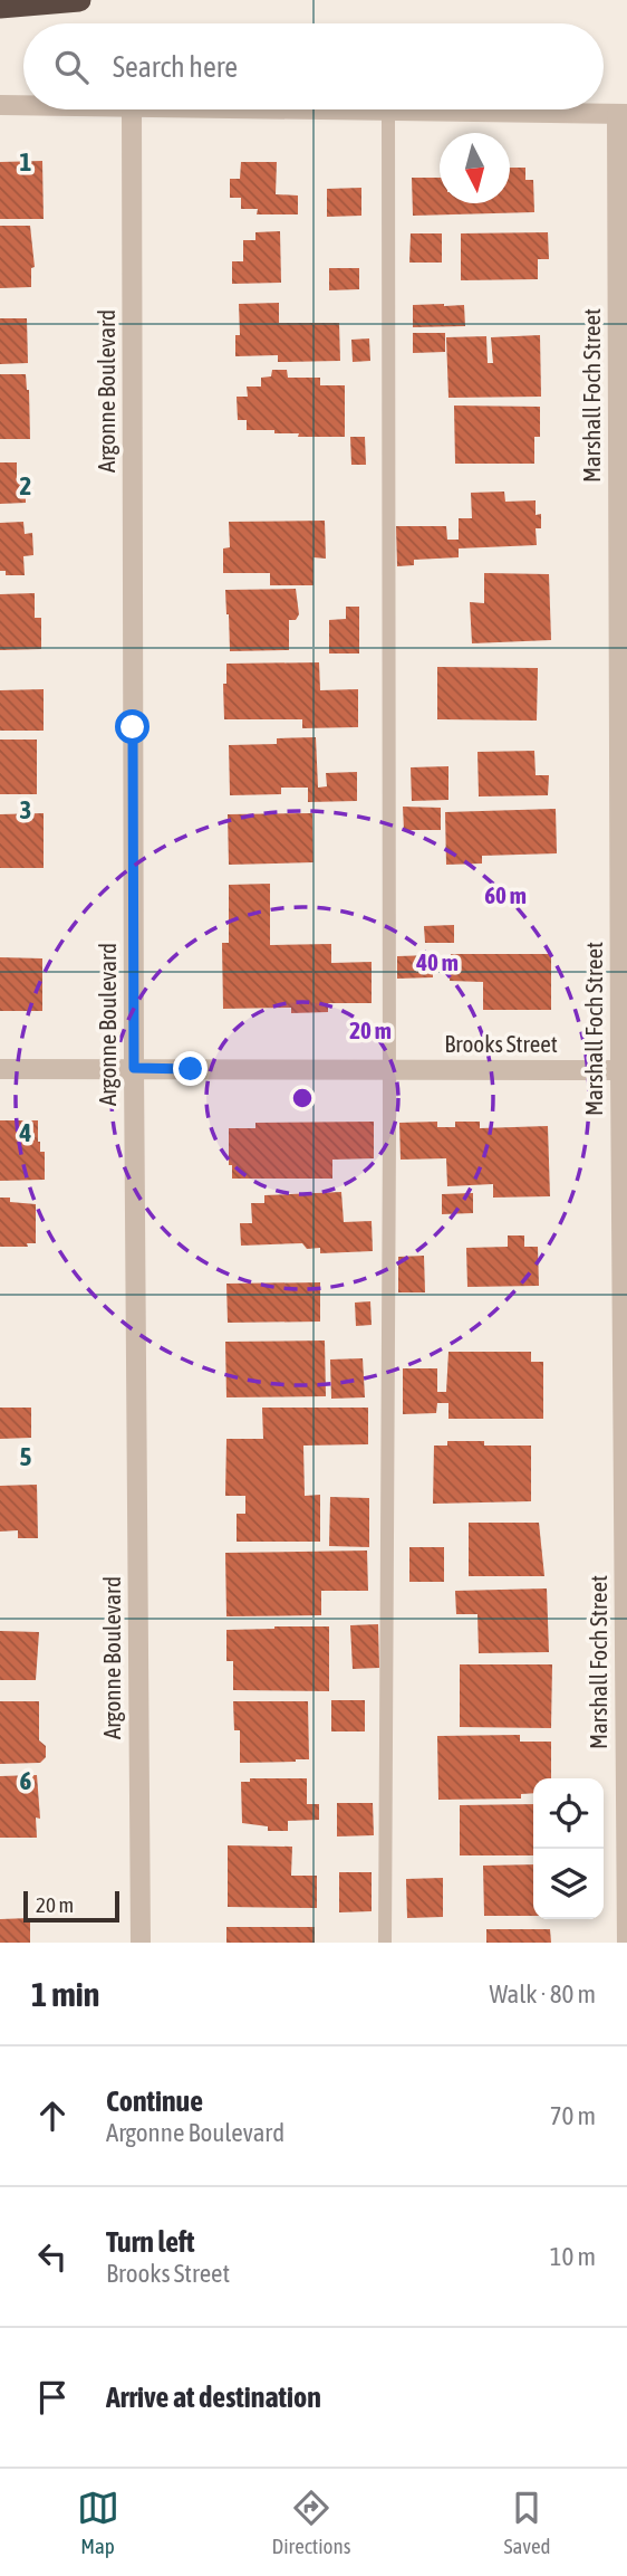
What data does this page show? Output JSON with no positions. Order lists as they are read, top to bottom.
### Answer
{
  "streets": {
    "street": ["Argonne Boulevard", "Marshall Foch Street", "Brooks Street"]
  },
  "crossings": [
    ["Argonne Boulevard", "Brooks Street"],
    ["Marshall Foch Street", "Brooks Street"]
  ],
  "scale_bar": "20 m",
  "north": "bottom",
  "page": {
    "search": "Search here",
    "scale": "20 m",
    "heading": ["1 min", "Walk · 80 m"],
    "list": [
      ["Continue", "Argonne Boulevard", "70 m"],
      ["Turn left", "Brooks Street", "10 m"],
      "Arrive at destination"
    ],
    "nav": ["Map", "Directions", "Saved"]
  },
  "grid": {
    "rows": [
      "1",
      "2",
      "3",
      "4",
      "5",
      "6"
    ]
  },
  "rings": ["60 m", "40 m", "20 m"]
}
